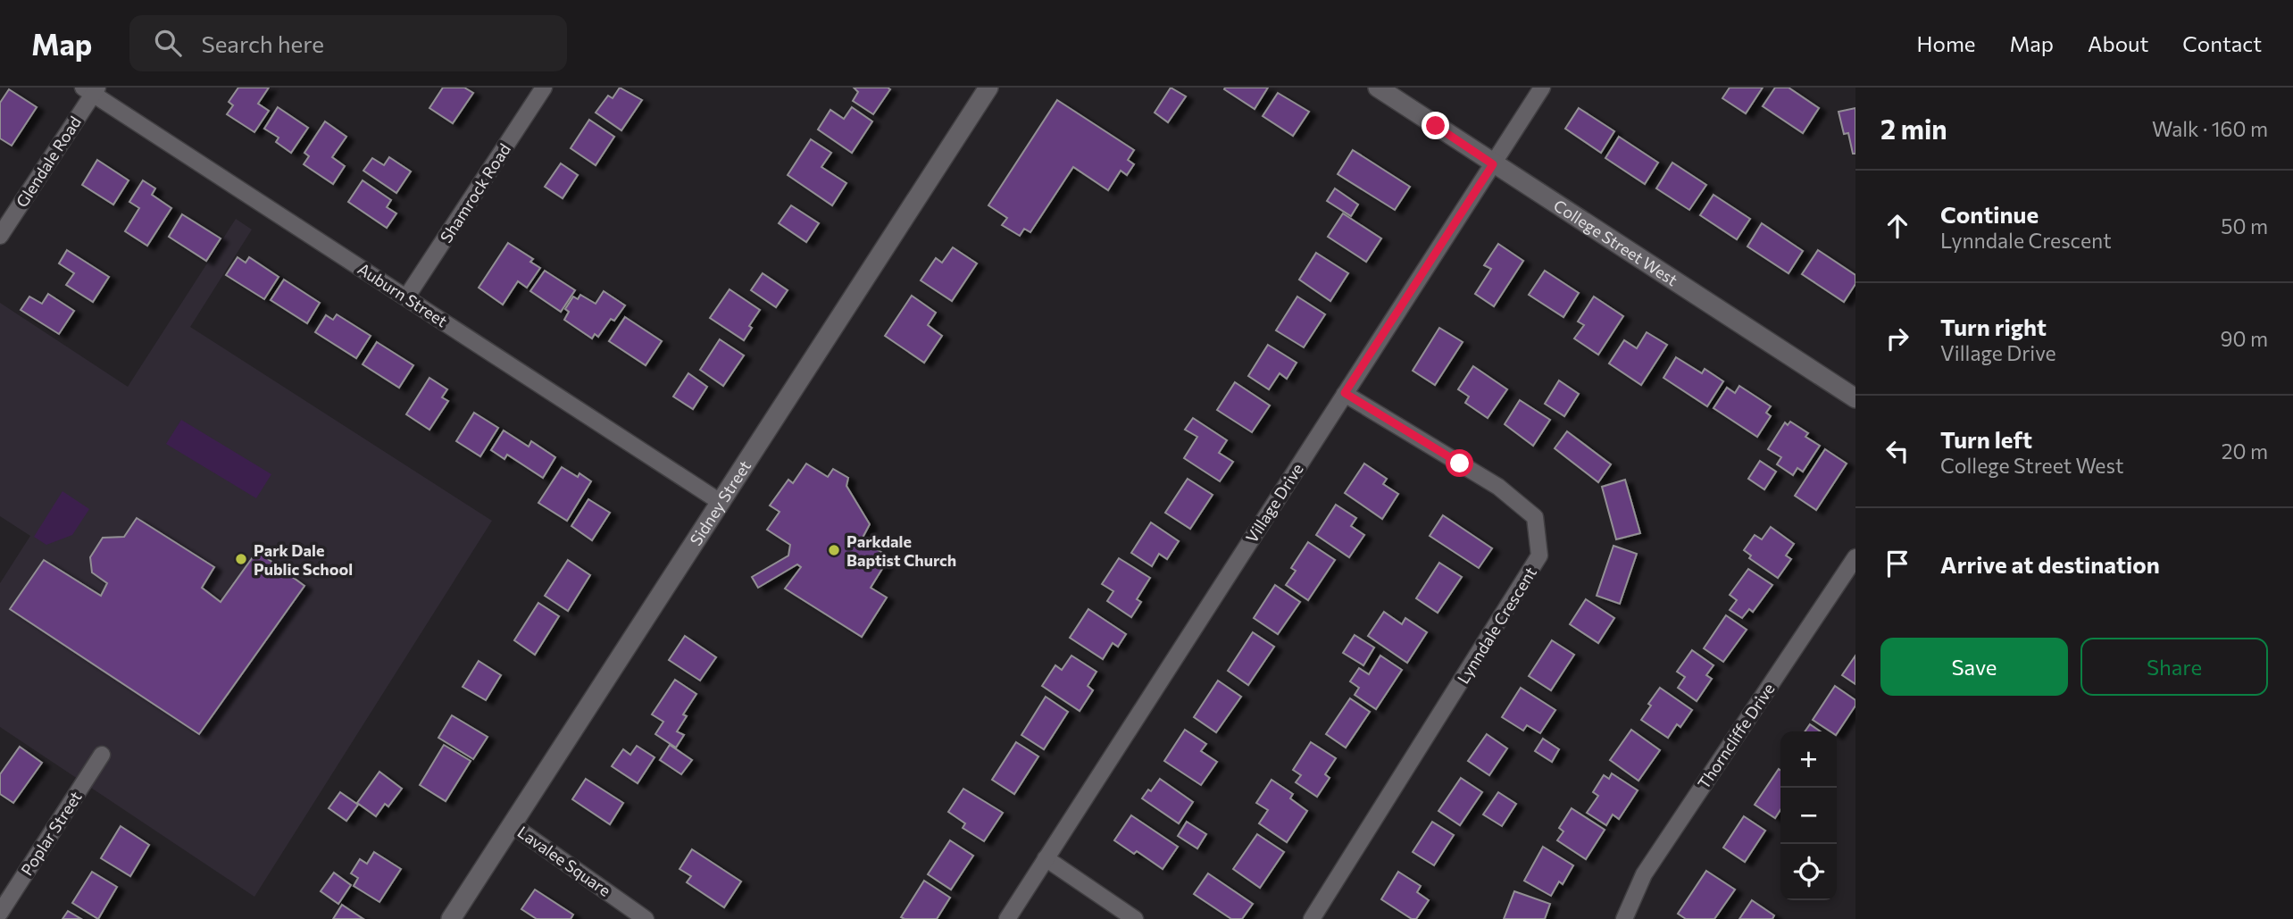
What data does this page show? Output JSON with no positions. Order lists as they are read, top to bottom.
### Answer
{
  "streets": {
    "main road": ["College Street West", "Sidney Street"],
    "street": [
      "Glendale Road",
      "Shamrock Road",
      "Auburn Street",
      "Village Drive",
      "Lynndale Crescent",
      "Thorncliffe Drive",
      "Poplar Street",
      "Lavalee Square"
    ]
  },
  "crossings": [
    ["Glendale Road", "Auburn Street"],
    ["Shamrock Road", "Auburn Street"],
    ["College Street West", "Village Drive"],
    ["Auburn Street", "Sidney Street"],
    ["Village Drive", "Lynndale Crescent"],
    ["Sidney Street", "Lavalee Square"]
  ],
  "places": ["Parkdale Baptist Church", "Park Dale Public School"],
  "page": {
    "header": "Map",
    "search": "Search here",
    "nav": [
      "Home",
      "Map",
      "About",
      "Contact"
    ],
    "heading": ["2 min", "Walk · 160 m"],
    "list": [
      ["Continue", "Lynndale Crescent", "50 m"],
      ["Turn right", "Village Drive", "90 m"],
      ["Turn left", "College Street West", "20 m"],
      "Arrive at destination"
    ],
    "buttons": ["Save", "Share"],
    "map_buttons": ["+", "−"]
  }
}
